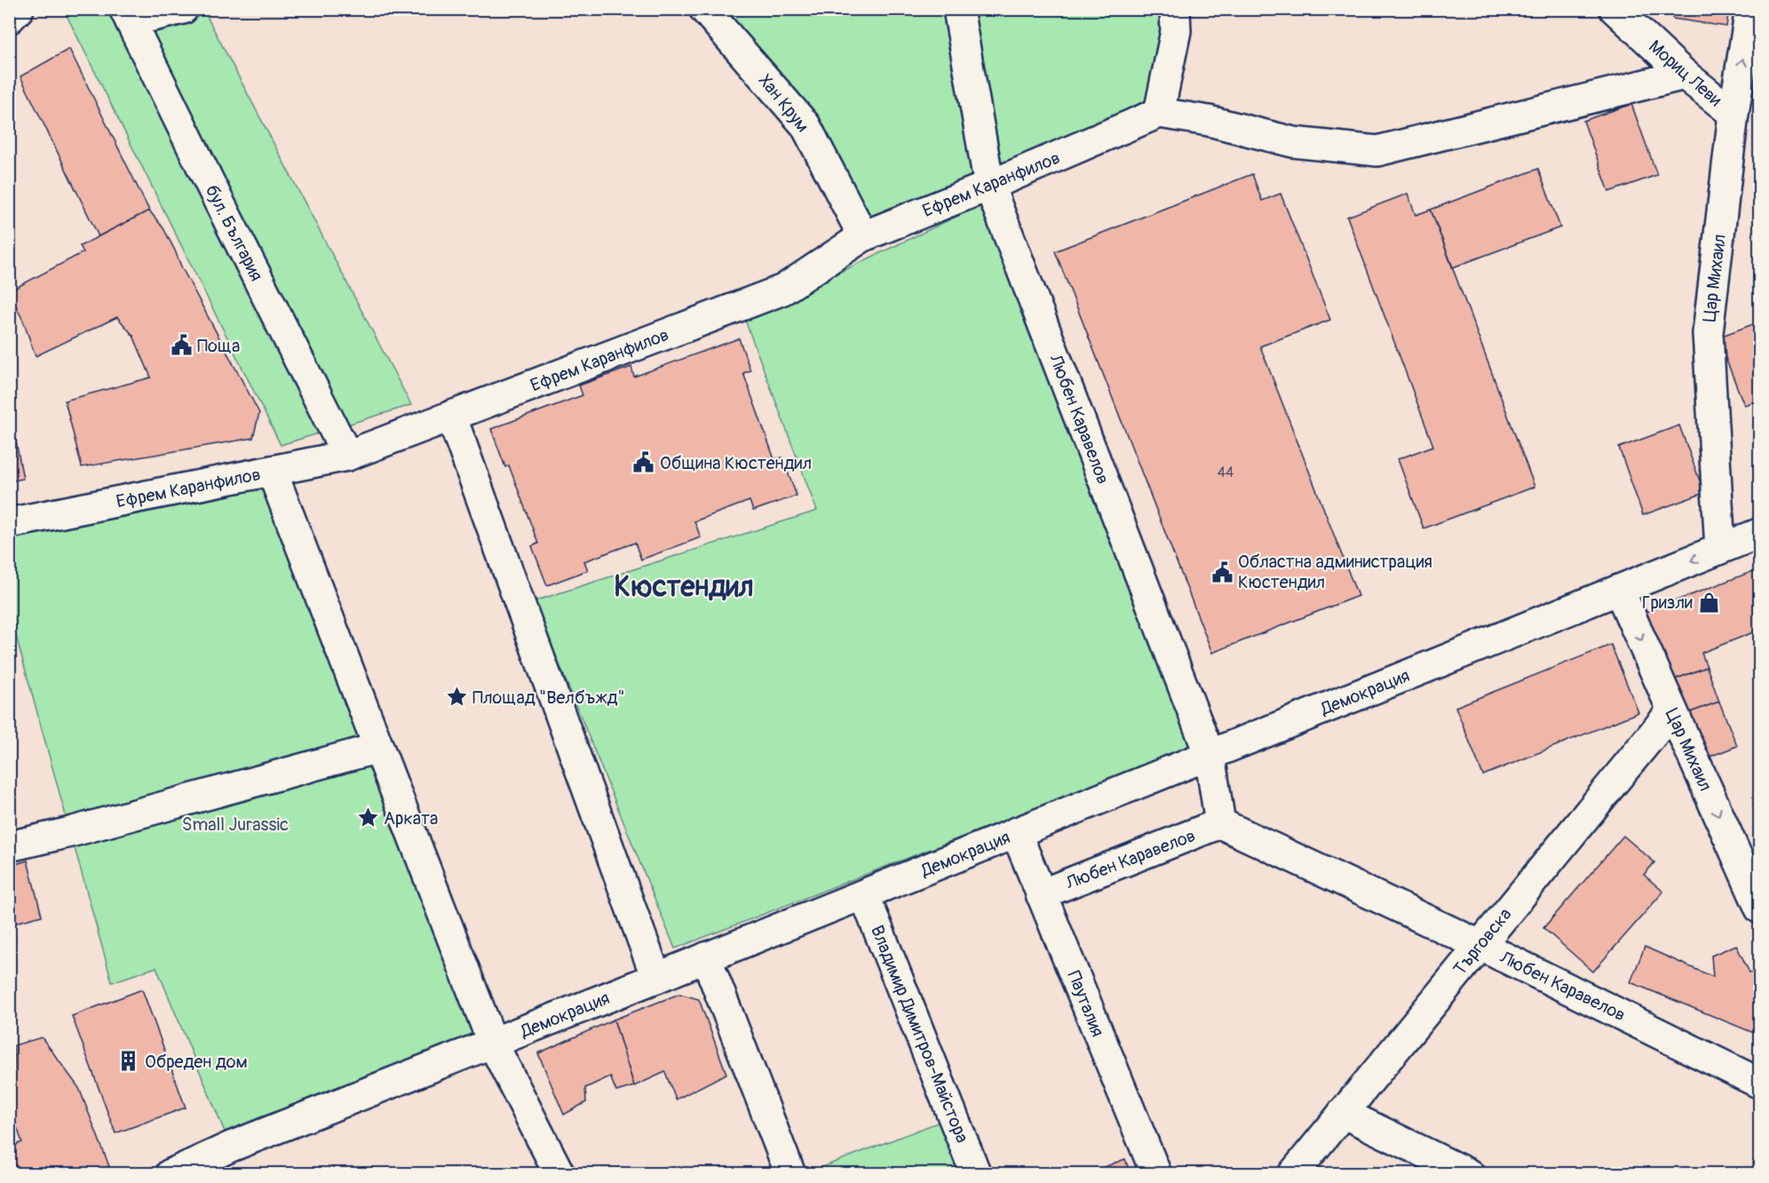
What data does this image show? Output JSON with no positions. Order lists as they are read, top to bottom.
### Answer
{
  "streets": {
    "street": [
      "Мориц Леви",
      "Хан Крум",
      "Ефрем Каранфилов",
      "бул. България",
      "Цар Михаил",
      "Любен Kаравелов",
      "Демокрация",
      "Търговска",
      "Пауталия",
      "Владимир Димитров-Майстора"
    ]
  },
  "crossings": [
    ["Мориц Леви", "Цар Михаил"],
    ["Хан Крум", "Ефрем Каранфилов"],
    ["Ефрем Каранфилов", "бул. България"],
    ["Ефрем Каранфилов", "Любен Kаравелов"],
    ["Цар Михаил", "Демокрация"],
    ["Цар Михаил", "Търговска"],
    ["Любен Kаравелов", "Демокрация"],
    ["Любен Kаравелов", "Търговска"],
    ["Любен Kаравелов", "Пауталия"],
    ["Демокрация", "Пауталия"],
    ["Демокрация", "Владимир Димитров-Майстора"]
  ],
  "districts": ["Кюстендил"],
  "parks": ["Small Jurassic"],
  "places": {
    "public building": ["Поща", "Община Кюстендил", "Областна администрация Кюстендил"],
    "shop": ["Гризли"],
    "place": ["Площад \"Велбъжд\"", "Арката"],
    "building": ["Обреден дом"]
  },
  "house_numbers": ["44"]
}
